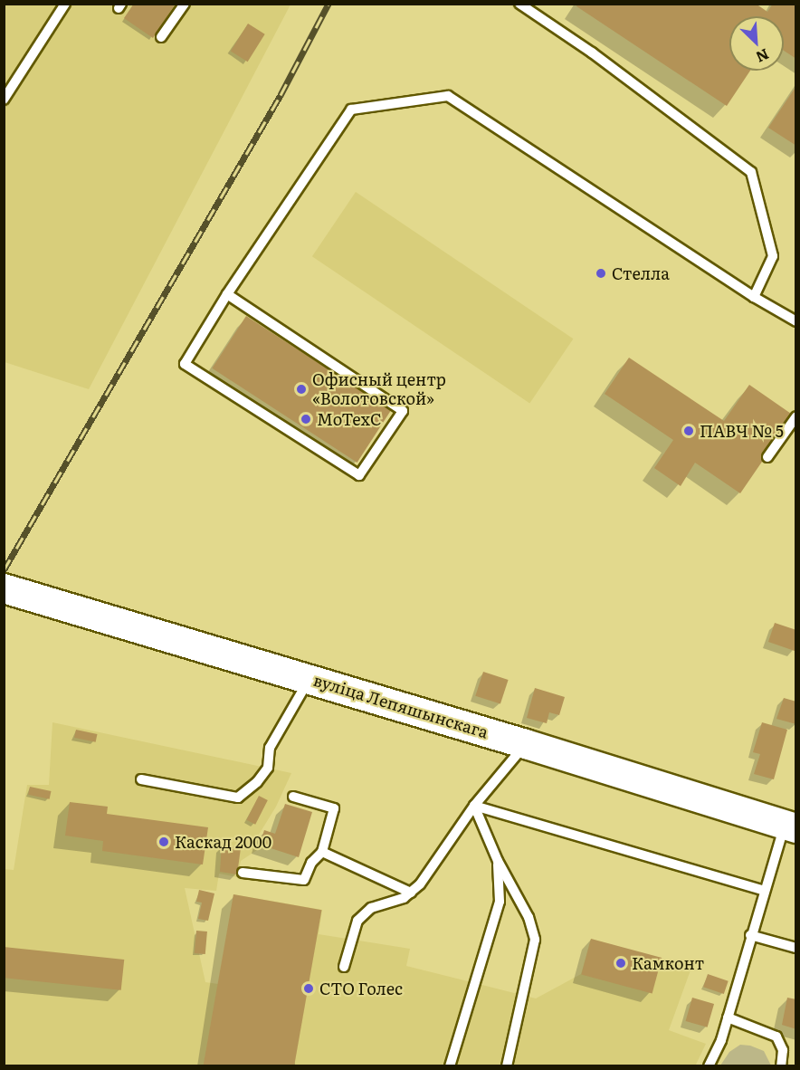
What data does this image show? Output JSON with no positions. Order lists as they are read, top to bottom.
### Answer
{
  "streets": {
    "main road": ["вуліца Лепяшынскага"]
  },
  "places": [
    "Стелла",
    "Офисный центр «Волотовской»",
    "MoTexC",
    "ПАВЧ № 5",
    "Каскад 2000",
    "Камконт",
    "СТО Голес"
  ],
  "north": "bottom right"
}
